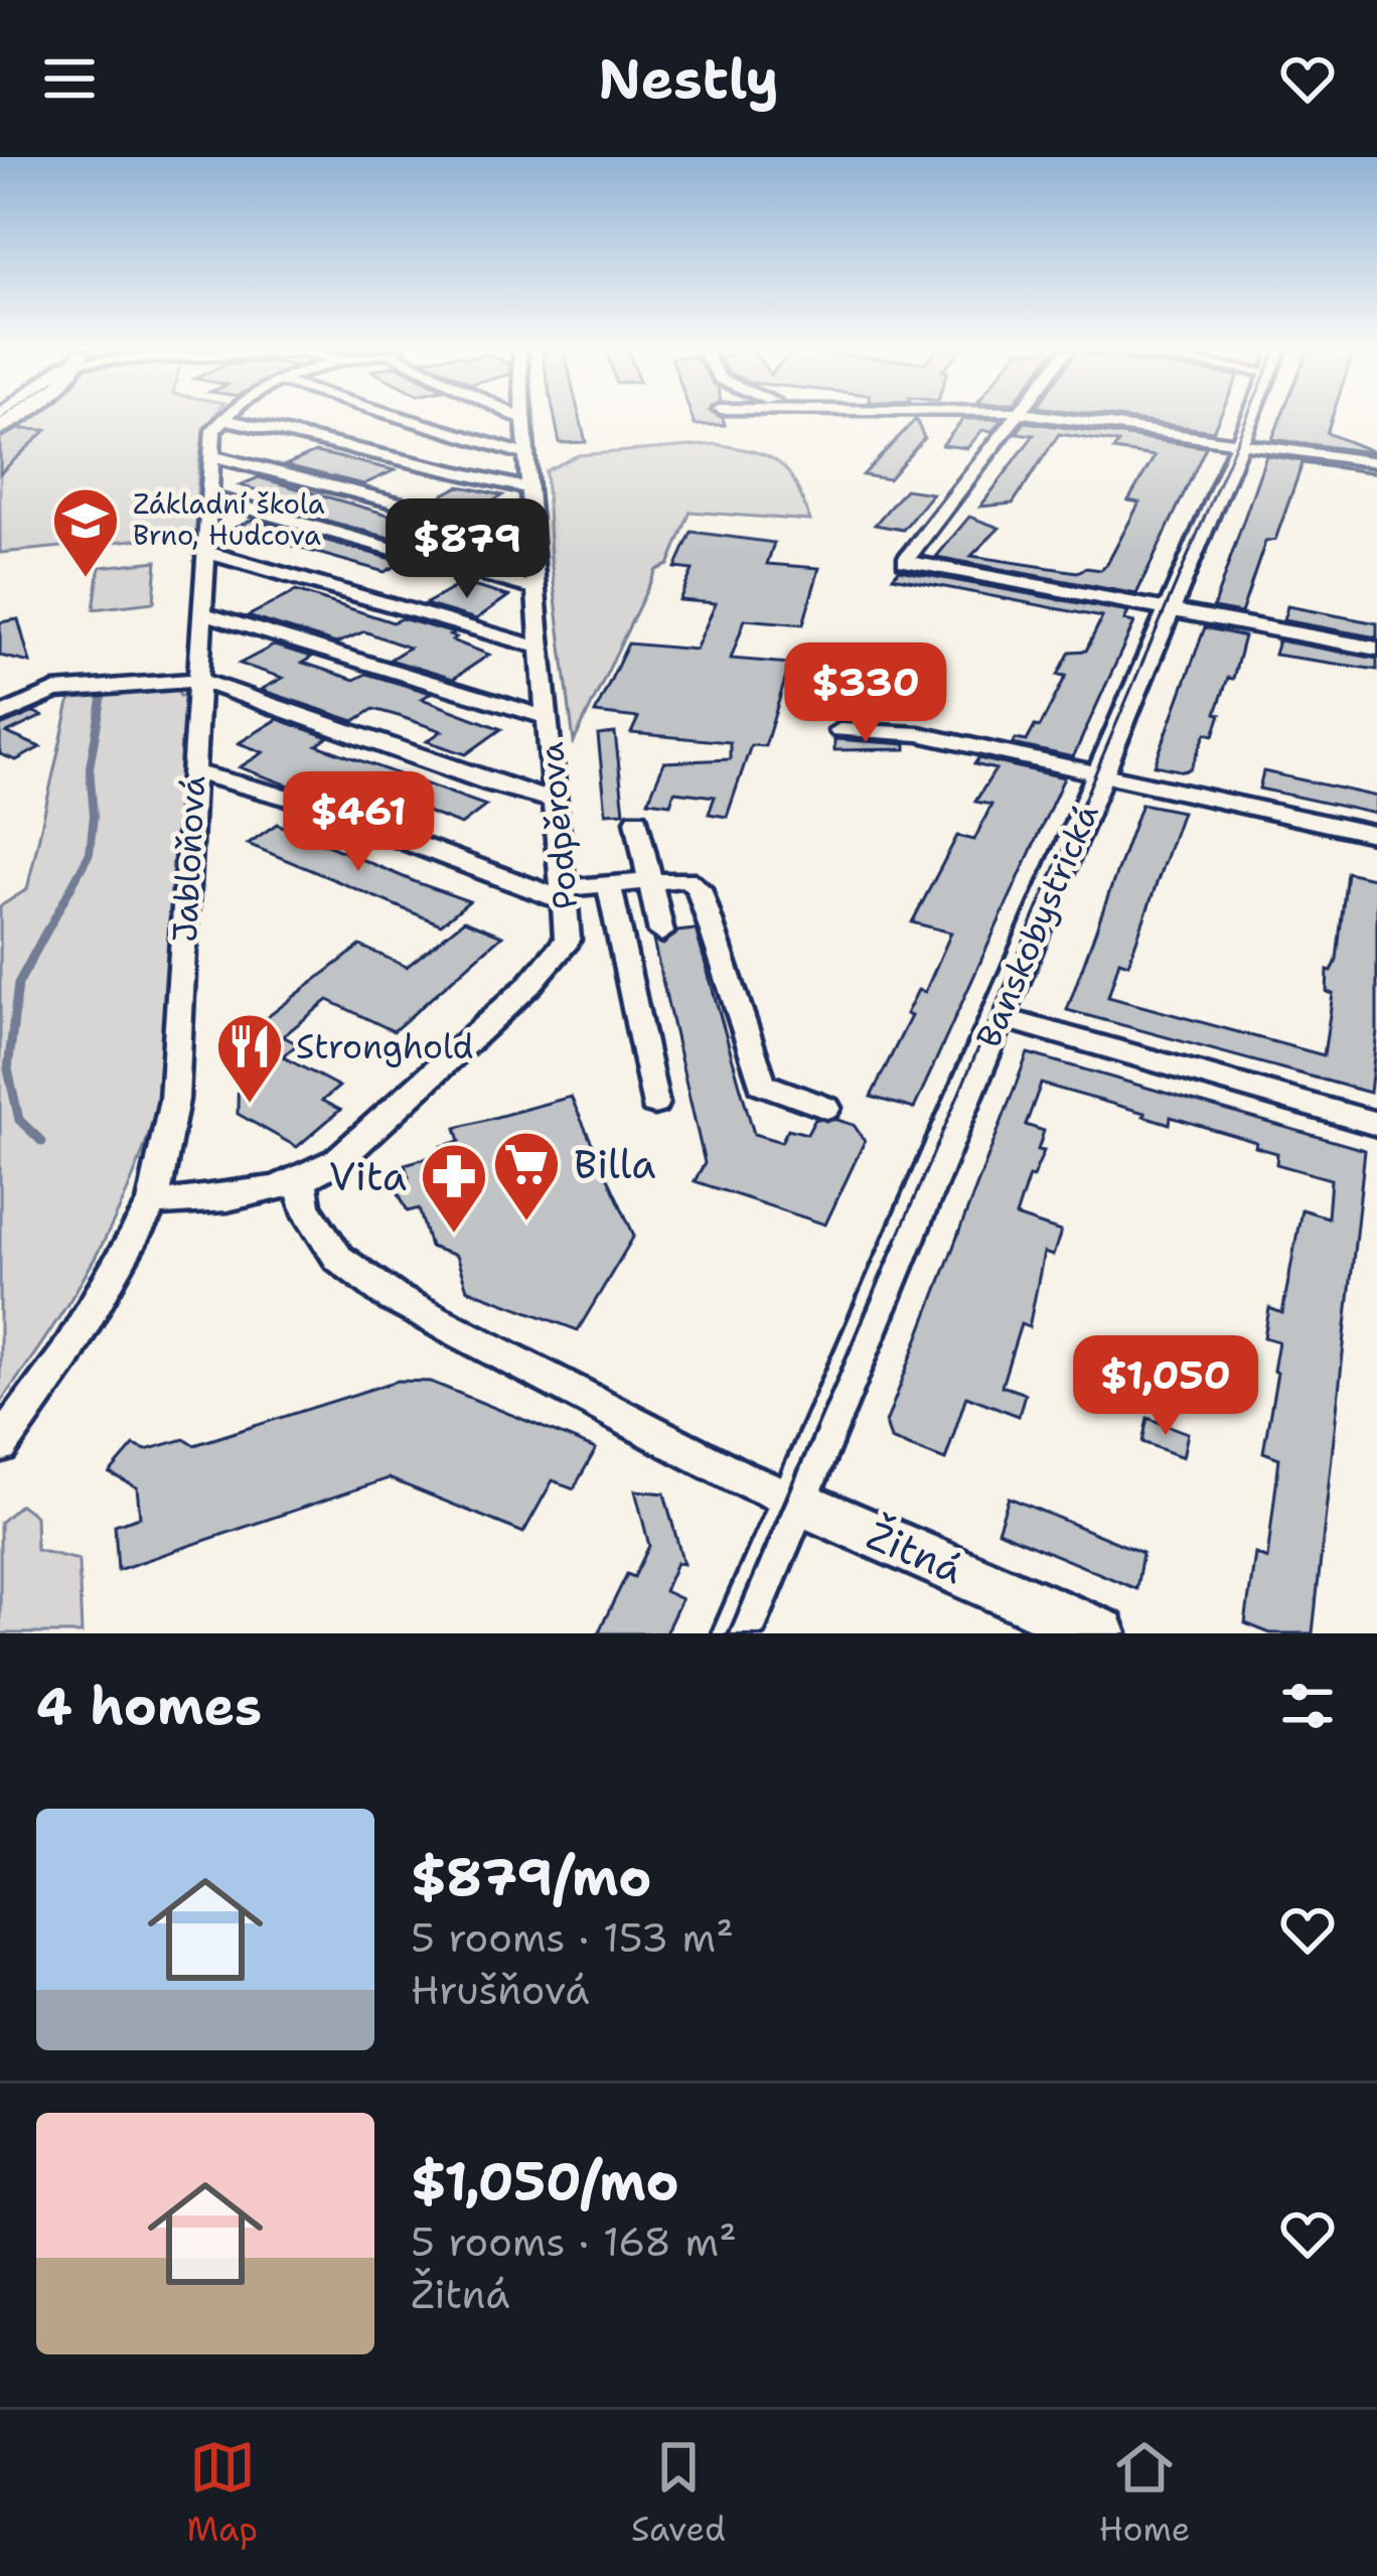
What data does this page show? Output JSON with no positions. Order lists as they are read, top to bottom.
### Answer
{
  "streets": {
    "street": [
      "Podpěrova",
      "Jabloňová",
      "Banskobystrická",
      "Žitná"
    ]
  },
  "crossings": [
    ["Podpěrova", "Jabloňová"],
    ["Banskobystrická", "Žitná"]
  ],
  "places": {
    "school or university": ["Základní škola Brno, Hudcova"],
    "restaurant": ["Stronghold"],
    "supermarket": ["Billa"],
    "pharmacy": ["Vita"]
  },
  "page": {
    "header": "Nestly",
    "price": [
      "$879",
      "$330",
      "$461",
      "$1,050"
    ],
    "heading": "4 homes",
    "list": [
      {
        "name": "$879/mo",
        "note": "5 rooms · 153 m² · Hrušňová"
      },
      {
        "name": "$1,050/mo",
        "note": "5 rooms · 168 m² · Žitná"
      }
    ],
    "tabs": ["Map", "Saved", "Home"]
  }
}
